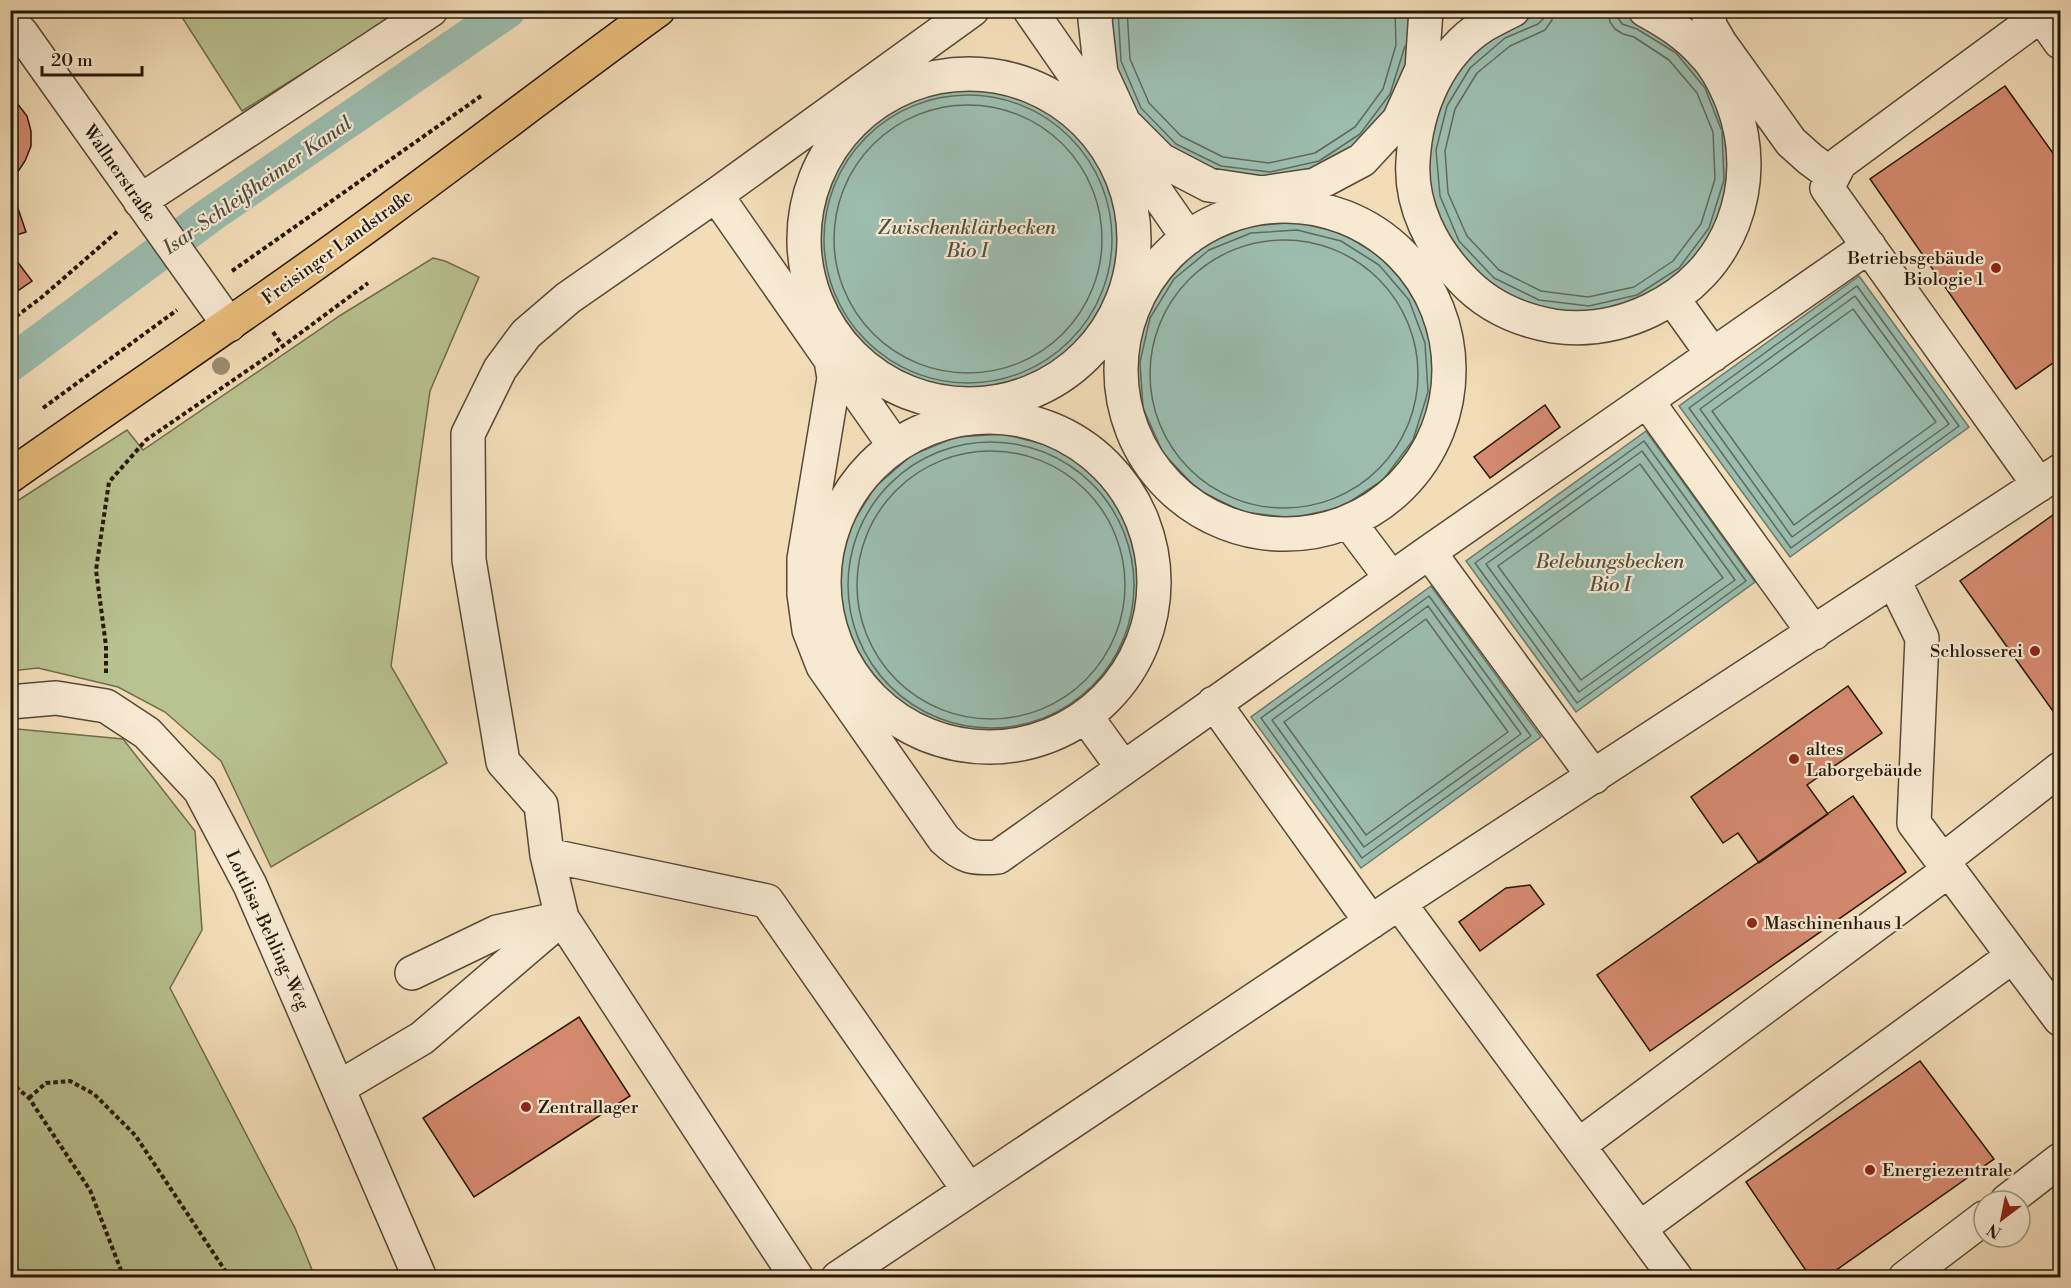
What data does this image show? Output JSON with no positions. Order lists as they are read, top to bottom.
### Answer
{
  "streets": {
    "main road": ["Freisinger Landstraße"],
    "street": ["Wallnerstraße", "Lottlisa-Behling-Weg"]
  },
  "crossings": [
    ["Wallnerstraße", "Freisinger Landstraße"]
  ],
  "water": ["Isar-Schleißheimer Kanal", "Zwischenklärbecken Bio I", "Belebungsbecken Bio I"],
  "places": [
    "Betriebsgebäude Biologie 1",
    "Schlosserei",
    "altes Laborgebäude",
    "Maschinenhaus 1",
    "Zentrallager",
    "Energiezentrale"
  ],
  "scale_bar": "20 m",
  "north": "bottom left"
}
